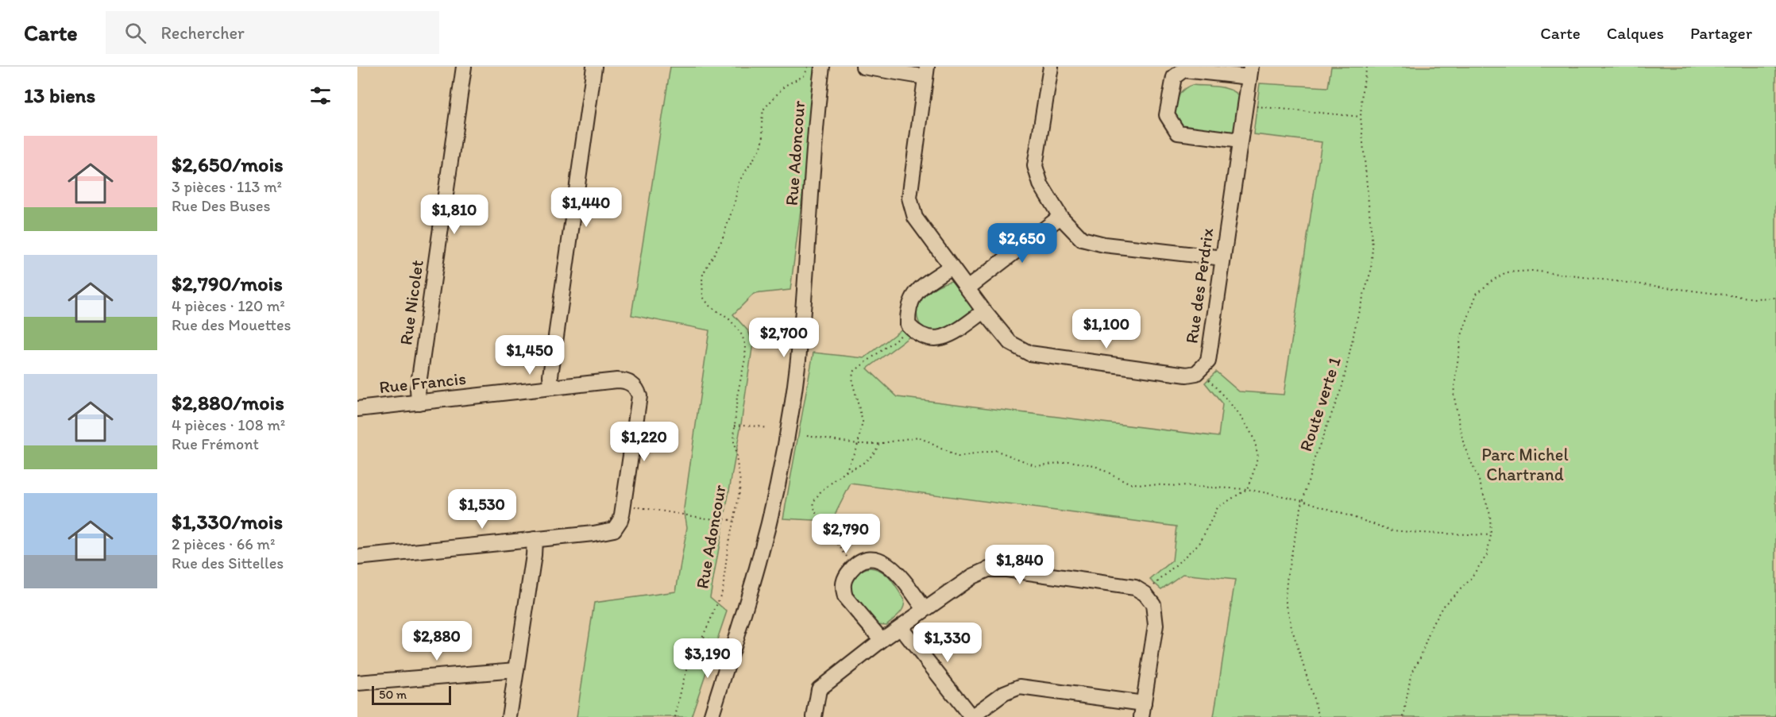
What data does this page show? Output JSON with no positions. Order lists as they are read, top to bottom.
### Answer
{
  "streets": {
    "street": [
      "Rue Adoncour",
      "Rue des Perdrix",
      "Rue Nicolet",
      "Rue Francis"
    ],
    "path": ["Route verte 1"]
  },
  "crossings": [
    ["Rue Nicolet", "Rue Francis"]
  ],
  "parks": ["Parc Michel Chartrand"],
  "scale_bar": "50 m",
  "page": {
    "header": "Carte",
    "search": "Rechercher",
    "nav": ["Carte", "Calques", "Partager"],
    "heading": "13 biens",
    "list": [
      {
        "name": "$2,650/mois",
        "note": "3 pièces · 113 m² · Rue Des Buses"
      },
      {
        "name": "$2,790/mois",
        "note": "4 pièces · 120 m² · Rue des Mouettes"
      },
      {
        "name": "$2,880/mois",
        "note": "4 pièces · 108 m² · Rue Frémont"
      },
      {
        "name": "$1,330/mois",
        "note": "2 pièces · 66 m² · Rue des Sittelles"
      }
    ],
    "price": [
      "$1,440",
      "$1,810",
      "$2,650",
      "$1,100",
      "$2,700",
      "$1,450",
      "$1,220",
      "$1,530",
      "$2,790",
      "$1,840",
      "$2,880",
      "$1,330",
      "$3,190"
    ],
    "scale": "50 m"
  }
}
